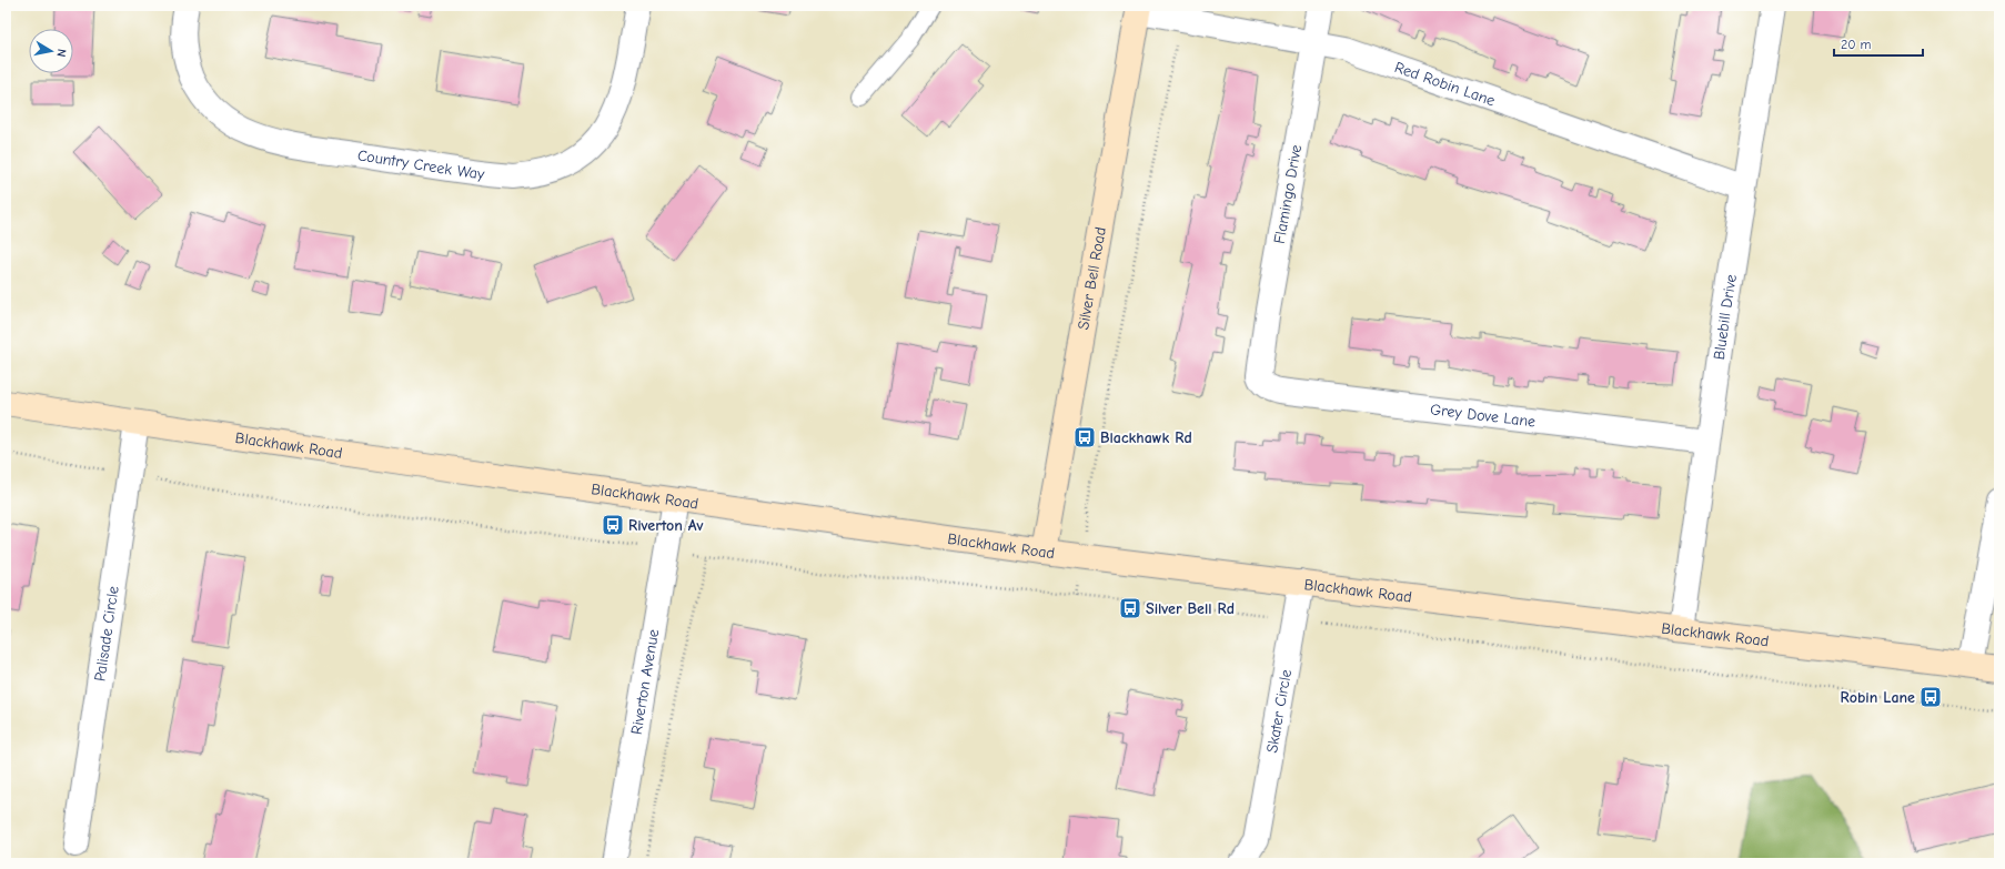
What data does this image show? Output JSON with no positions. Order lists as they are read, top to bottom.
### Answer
{
  "streets": {
    "street": [
      "Red Robin Lane",
      "Country Creek Way",
      "Flamingo Drive",
      "Silver Bell Road",
      "Bluebill Drive",
      "Grey Dove Lane",
      "Blackhawk Road",
      "Palisade Circle",
      "Riverton Avenue",
      "Skater Circle"
    ]
  },
  "crossings": [
    ["Red Robin Lane", "Flamingo Drive"],
    ["Red Robin Lane", "Silver Bell Road"],
    ["Red Robin Lane", "Bluebill Drive"],
    ["Flamingo Drive", "Grey Dove Lane"],
    ["Silver Bell Road", "Blackhawk Road"],
    ["Bluebill Drive", "Grey Dove Lane"],
    ["Bluebill Drive", "Blackhawk Road"],
    ["Blackhawk Road", "Palisade Circle"],
    ["Blackhawk Road", "Riverton Avenue"],
    ["Blackhawk Road", "Skater Circle"]
  ],
  "places": {
    "bus stop": [
      "Blackhawk Rd",
      "Riverton Av",
      "Silver Bell Rd",
      "Robin Lane"
    ]
  },
  "scale_bar": "20 m",
  "north": "right"
}
